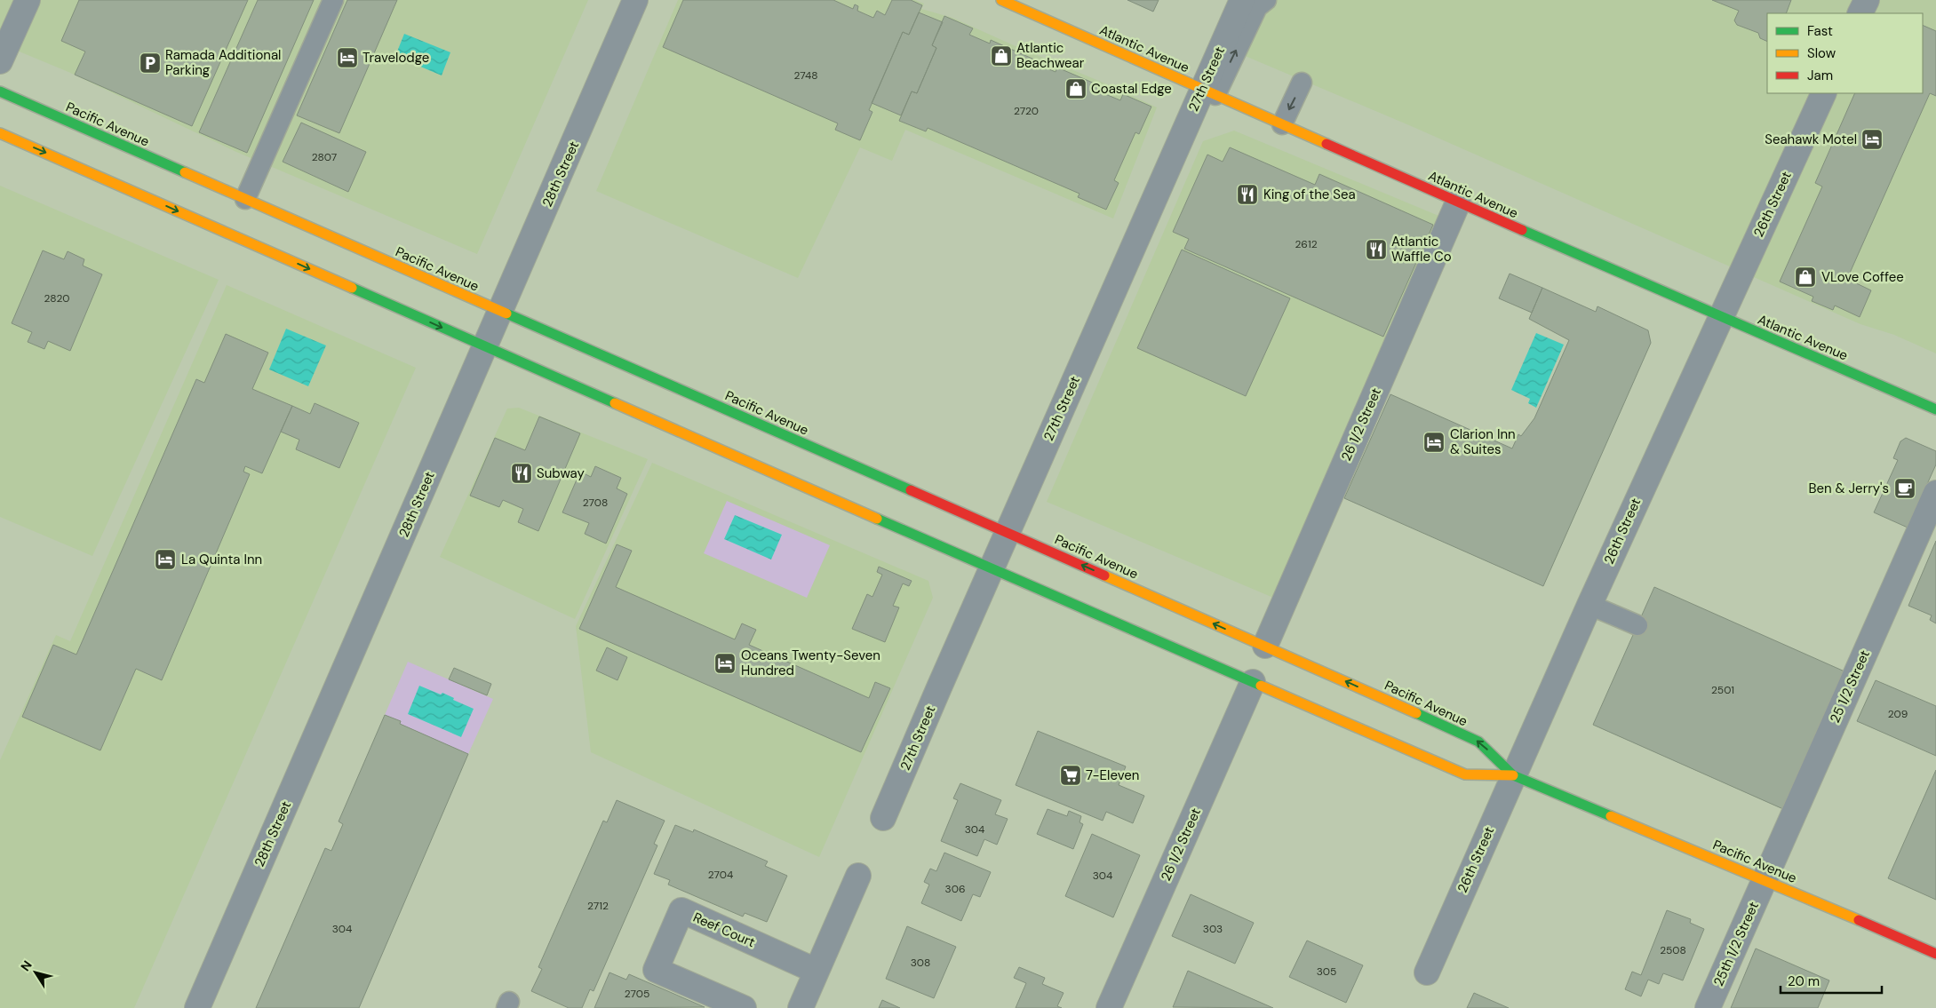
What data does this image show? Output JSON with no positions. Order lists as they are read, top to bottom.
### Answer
{
  "streets": {
    "main road": ["Atlantic Avenue", "Pacific Avenue"],
    "street": [
      "27th Street",
      "28th Street",
      "26th Street",
      "26 1/2 Street",
      "25 1/2 Street",
      "Reef Court",
      "25th 1/2 Street"
    ]
  },
  "crossings": [
    ["Atlantic Avenue", "27th Street"],
    ["Atlantic Avenue", "26th Street"],
    ["Atlantic Avenue", "26 1/2 Street"],
    ["27th Street", "Pacific Avenue"],
    ["Pacific Avenue", "28th Street"],
    ["Pacific Avenue", "26th Street"],
    ["Pacific Avenue", "26 1/2 Street"],
    ["Pacific Avenue", "25 1/2 Street"],
    ["Pacific Avenue", "25th 1/2 Street"],
    ["25 1/2 Street", "25th 1/2 Street"]
  ],
  "places": {
    "shop": ["Atlantic Beachwear", "Coastal Edge", "VLove Coffee"],
    "hotel": [
      "Travelodge",
      "Seahawk Motel",
      "Clarion Inn & Suites",
      "La Quinta Inn",
      "Oceans Twenty-Seven Hundred"
    ],
    "parking": ["Ramada Additional Parking"],
    "restaurant": ["King of the Sea", "Atlantic Waffle Co", "Subway"],
    "cafe": ["Ben & Jerry's"],
    "supermarket": ["7-Eleven"]
  },
  "house_numbers": [
    "2748",
    "2720",
    "2807",
    "2612",
    "2820",
    "2708",
    "2501",
    "209",
    "304",
    "2704",
    "304",
    "306",
    "2712",
    "304",
    "303",
    "2508",
    "308",
    "305",
    "2705"
  ],
  "legend": ["Fast", "Slow", "Jam"],
  "scale_bar": "20 m",
  "north": "top left"
}
